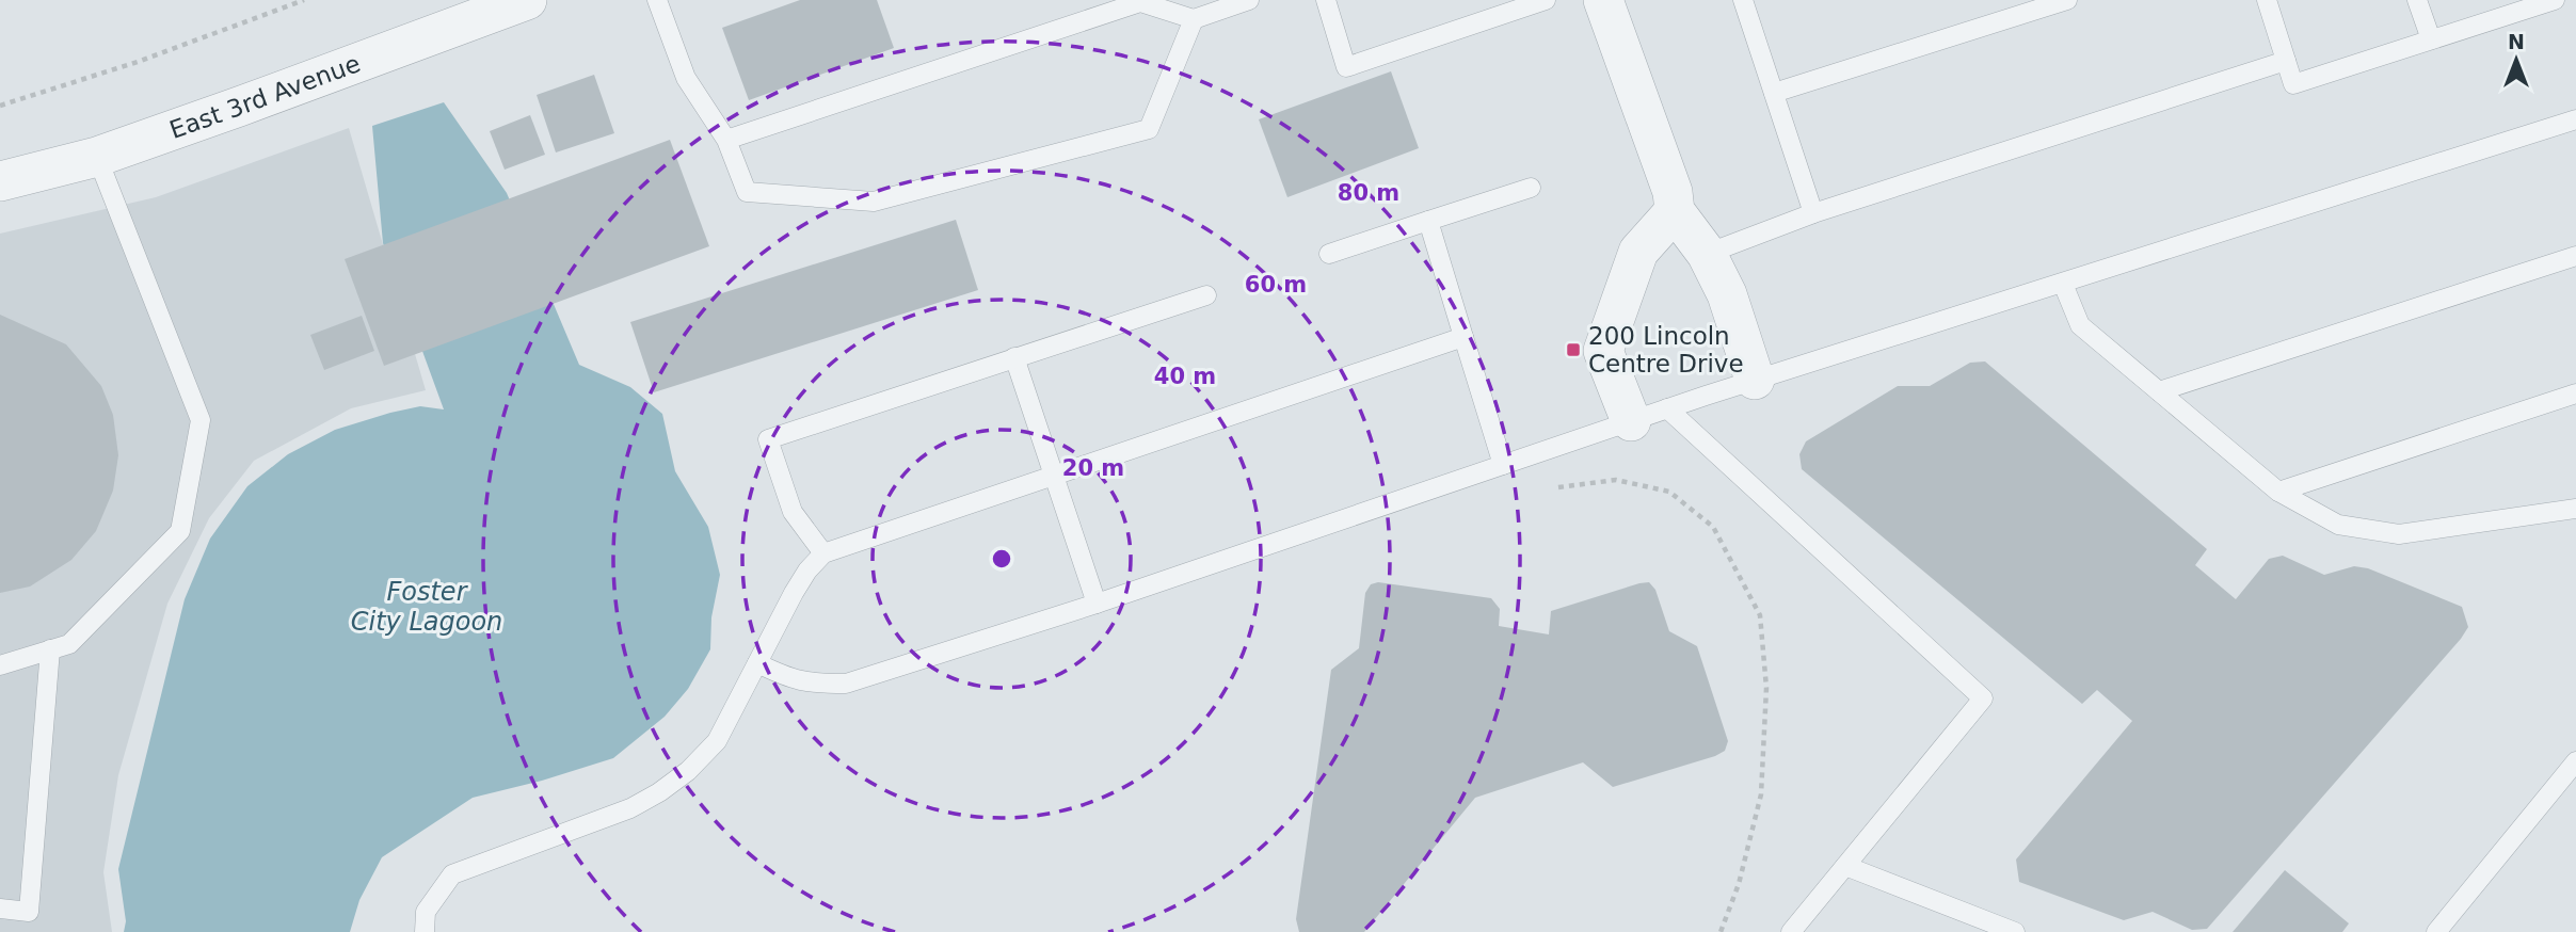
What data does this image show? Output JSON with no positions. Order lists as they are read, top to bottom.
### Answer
{
  "streets": {
    "street": ["East 3rd Avenue"]
  },
  "water": ["Foster City Lagoon"],
  "places": {
    "transit": ["200 Lincoln Centre Drive"]
  },
  "north": "top",
  "rings": [
    "80 m",
    "60 m",
    "40 m",
    "20 m"
  ]
}
